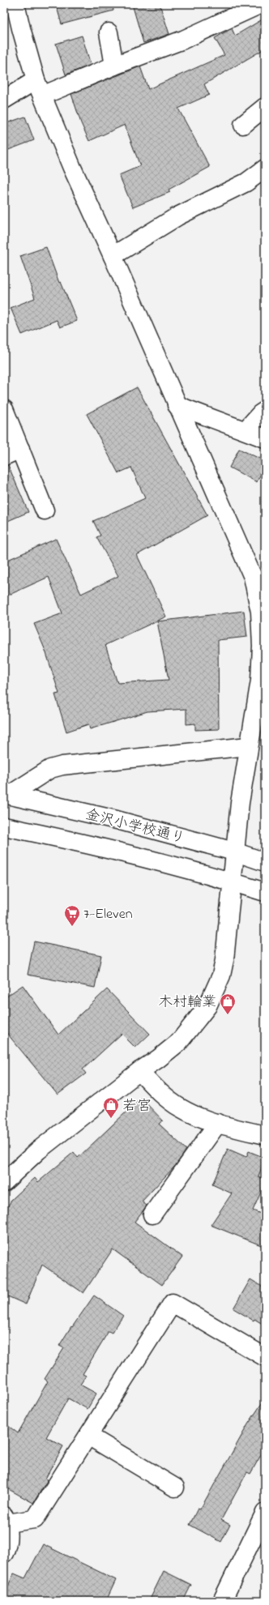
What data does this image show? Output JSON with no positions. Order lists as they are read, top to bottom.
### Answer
{
  "streets": {
    "street": ["金沢小学校通り"]
  },
  "places": {
    "supermarket": ["7-Eleven"],
    "shop": ["木村輪業", "若宮"]
  }
}
